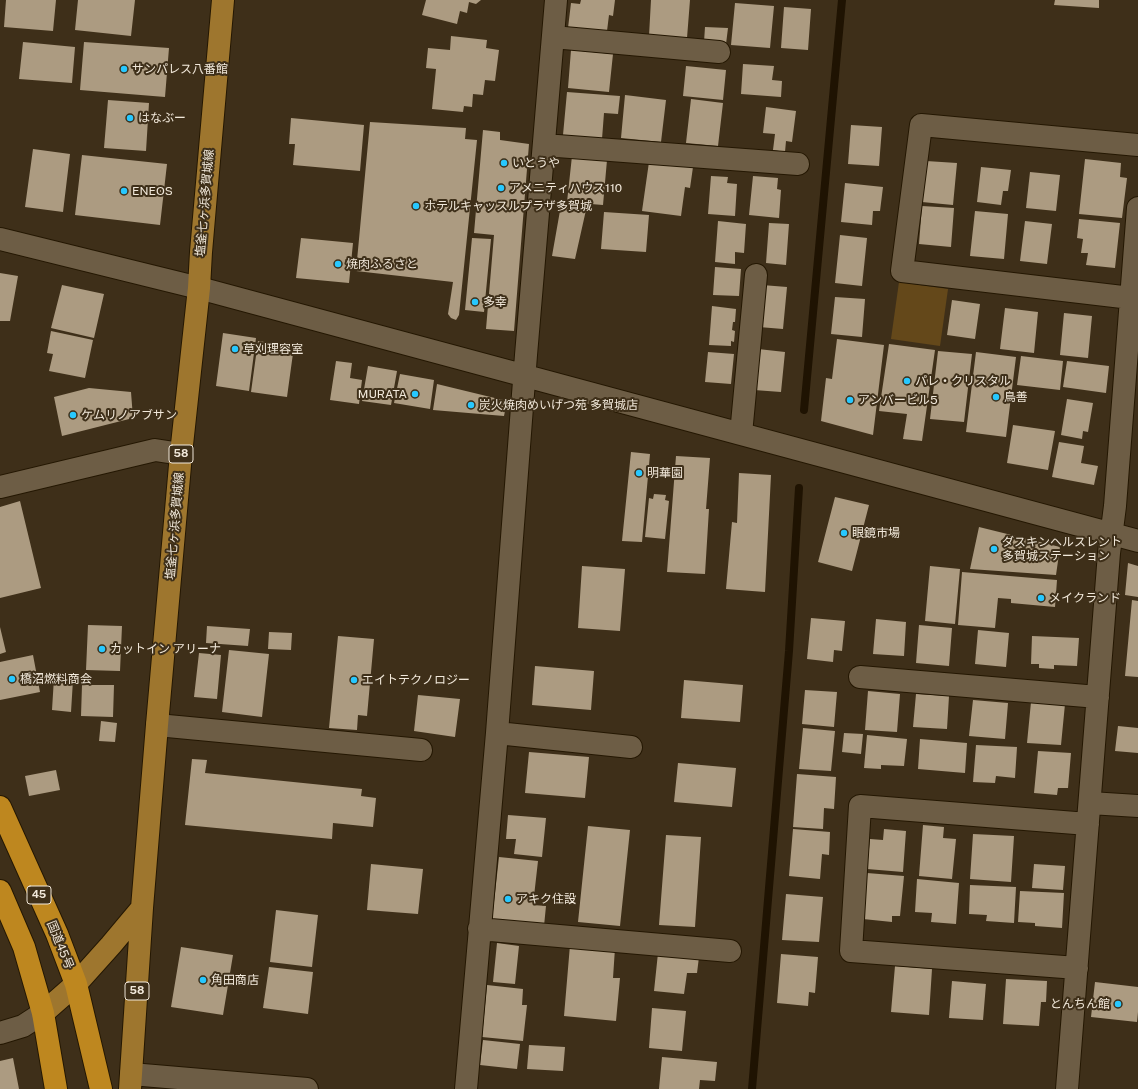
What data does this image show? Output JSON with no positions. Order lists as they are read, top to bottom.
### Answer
{
  "streets": {
    "highway": ["45", "国道45号"],
    "main road": ["塩釜七ヶ浜多賀城線", "58"]
  },
  "places": [
    "サンパレス八番館",
    "はなぶー",
    "いとうや",
    "アメニティハウス110",
    "ENEOS",
    "ホテルキャッスルプラザ多賀城",
    "焼肉ふるさと",
    "多幸",
    "草刈理容室",
    "パレ・クリスタル",
    "MURATA",
    "鳥善",
    "アンバービル5",
    "炭火焼肉めいげつ苑 多賀城店",
    "ケムリノアブサン",
    "明華園",
    "眼鏡市場",
    "ダスキンヘルスレント 多賀城ステーション",
    "メイクランド",
    "カットイン アリーナ",
    "橋沼燃料商会",
    "エイトテクノロジー",
    "アキク住設",
    "角田商店",
    "とんちん館"
  ]
}
